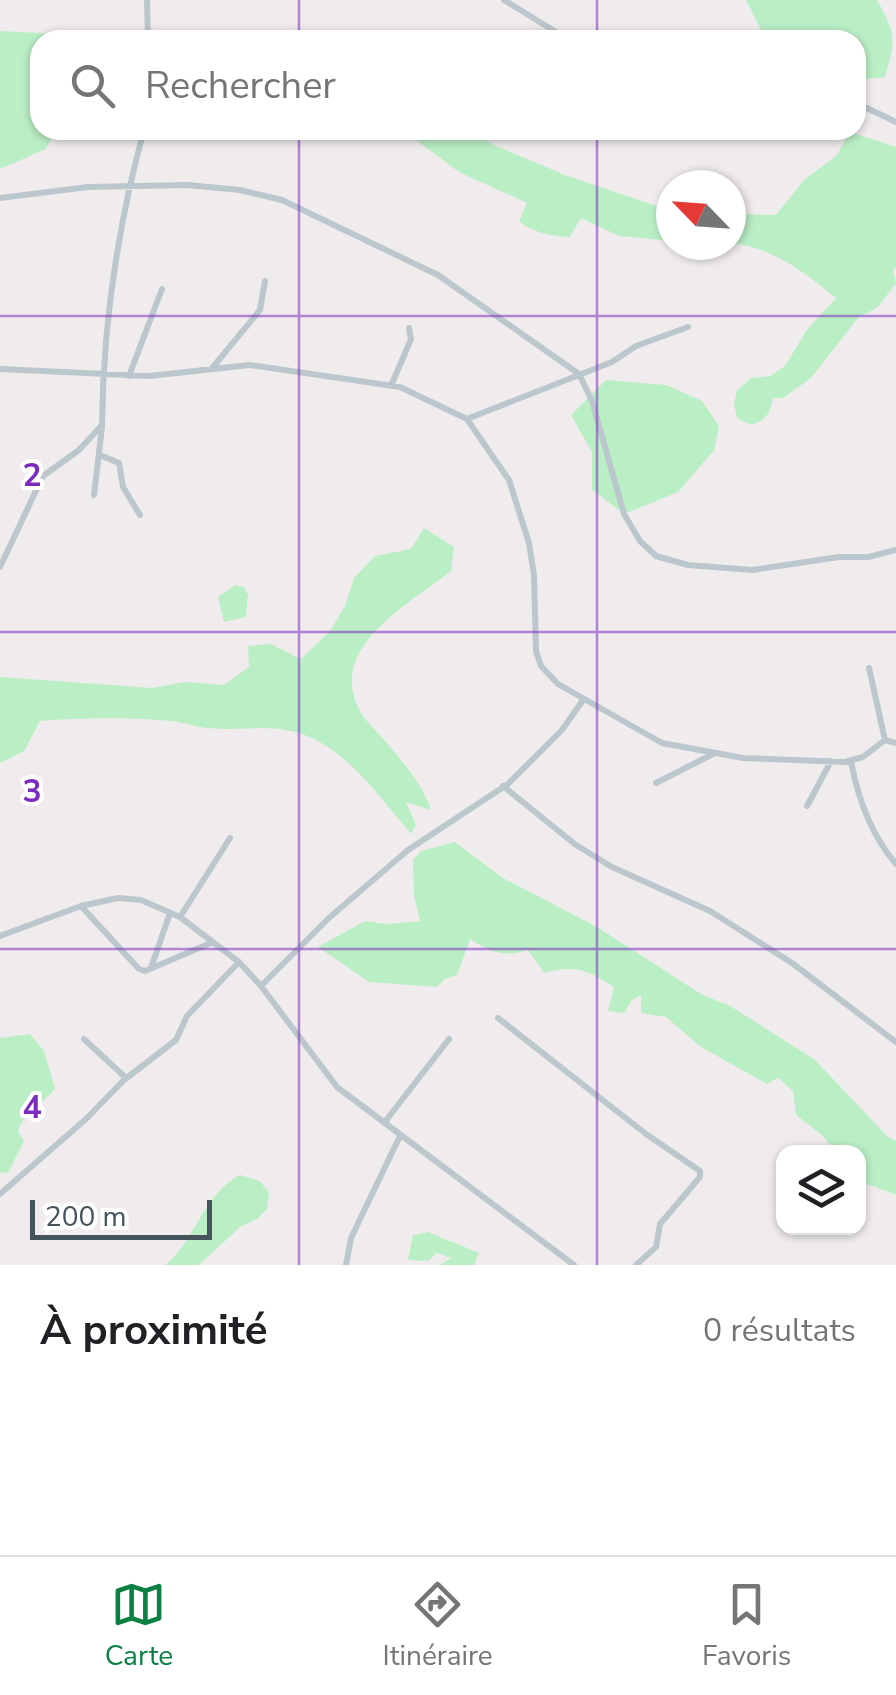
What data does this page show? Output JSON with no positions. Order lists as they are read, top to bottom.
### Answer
{
  "scale_bar": "200 m",
  "north": "top left",
  "page": {
    "search": "Rechercher",
    "scale": "200 m",
    "heading": ["À proximité", "0 résultats"],
    "nav": ["Carte", "Itinéraire", "Favoris"]
  },
  "grid": {
    "rows": ["2", "3", "4"]
  }
}
